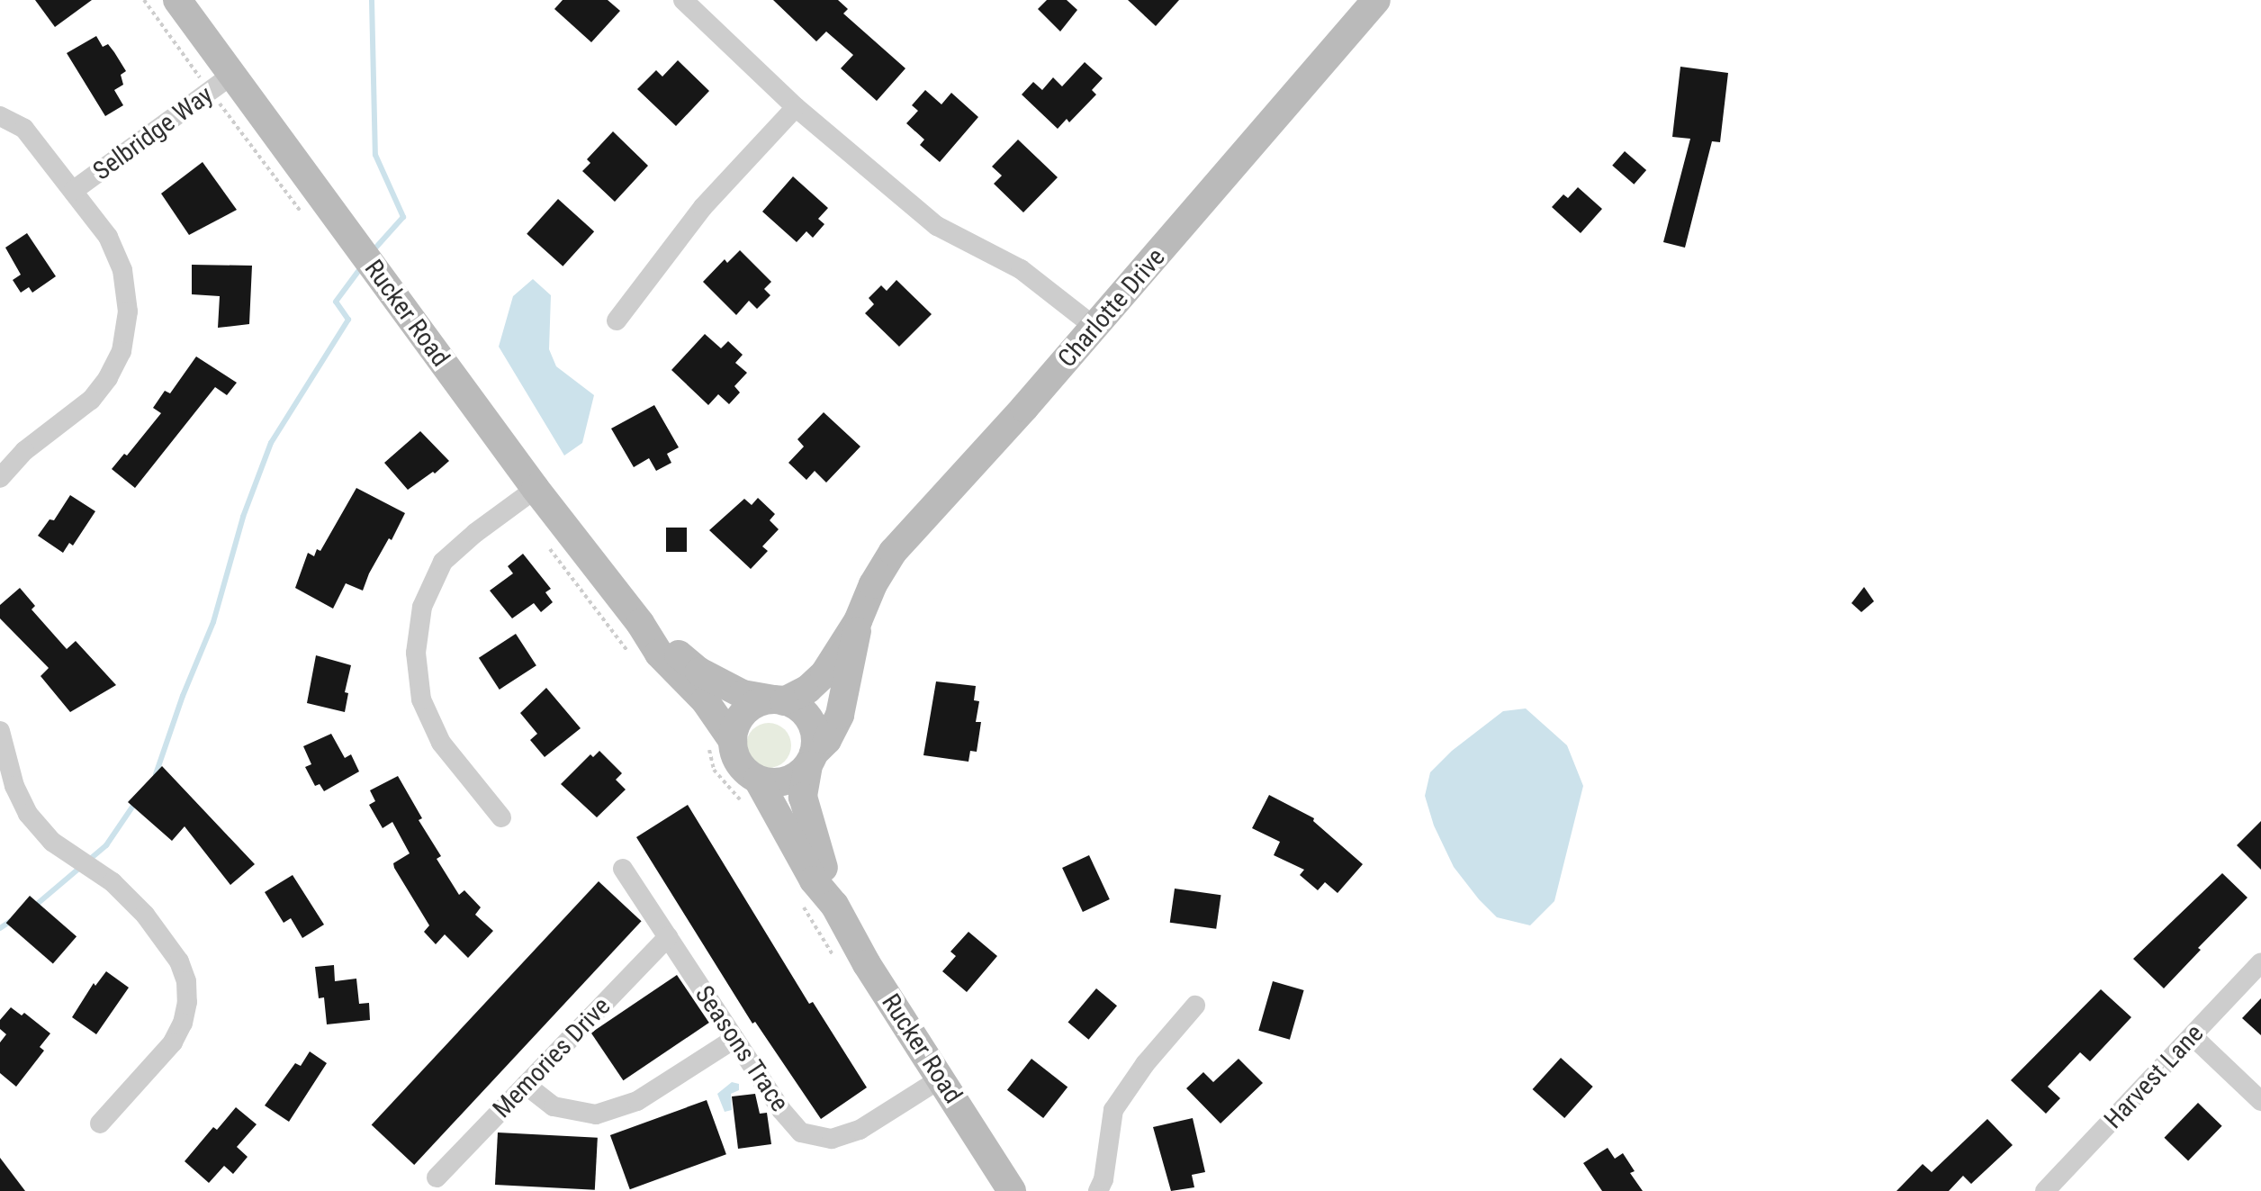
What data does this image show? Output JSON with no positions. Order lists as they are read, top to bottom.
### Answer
{
  "streets": {
    "main road": ["Charlotte Drive", "Rucker Road"],
    "street": [
      "Selbridge Way",
      "Seasons Trace",
      "Memories Drive",
      "Harvest Lane"
    ]
  },
  "crossings": [
    ["Selbridge Way", "Rucker Road"],
    ["Charlotte Drive", "Rucker Road"],
    ["Rucker Road", "Seasons Trace"],
    ["Seasons Trace", "Memories Drive"]
  ]
}
